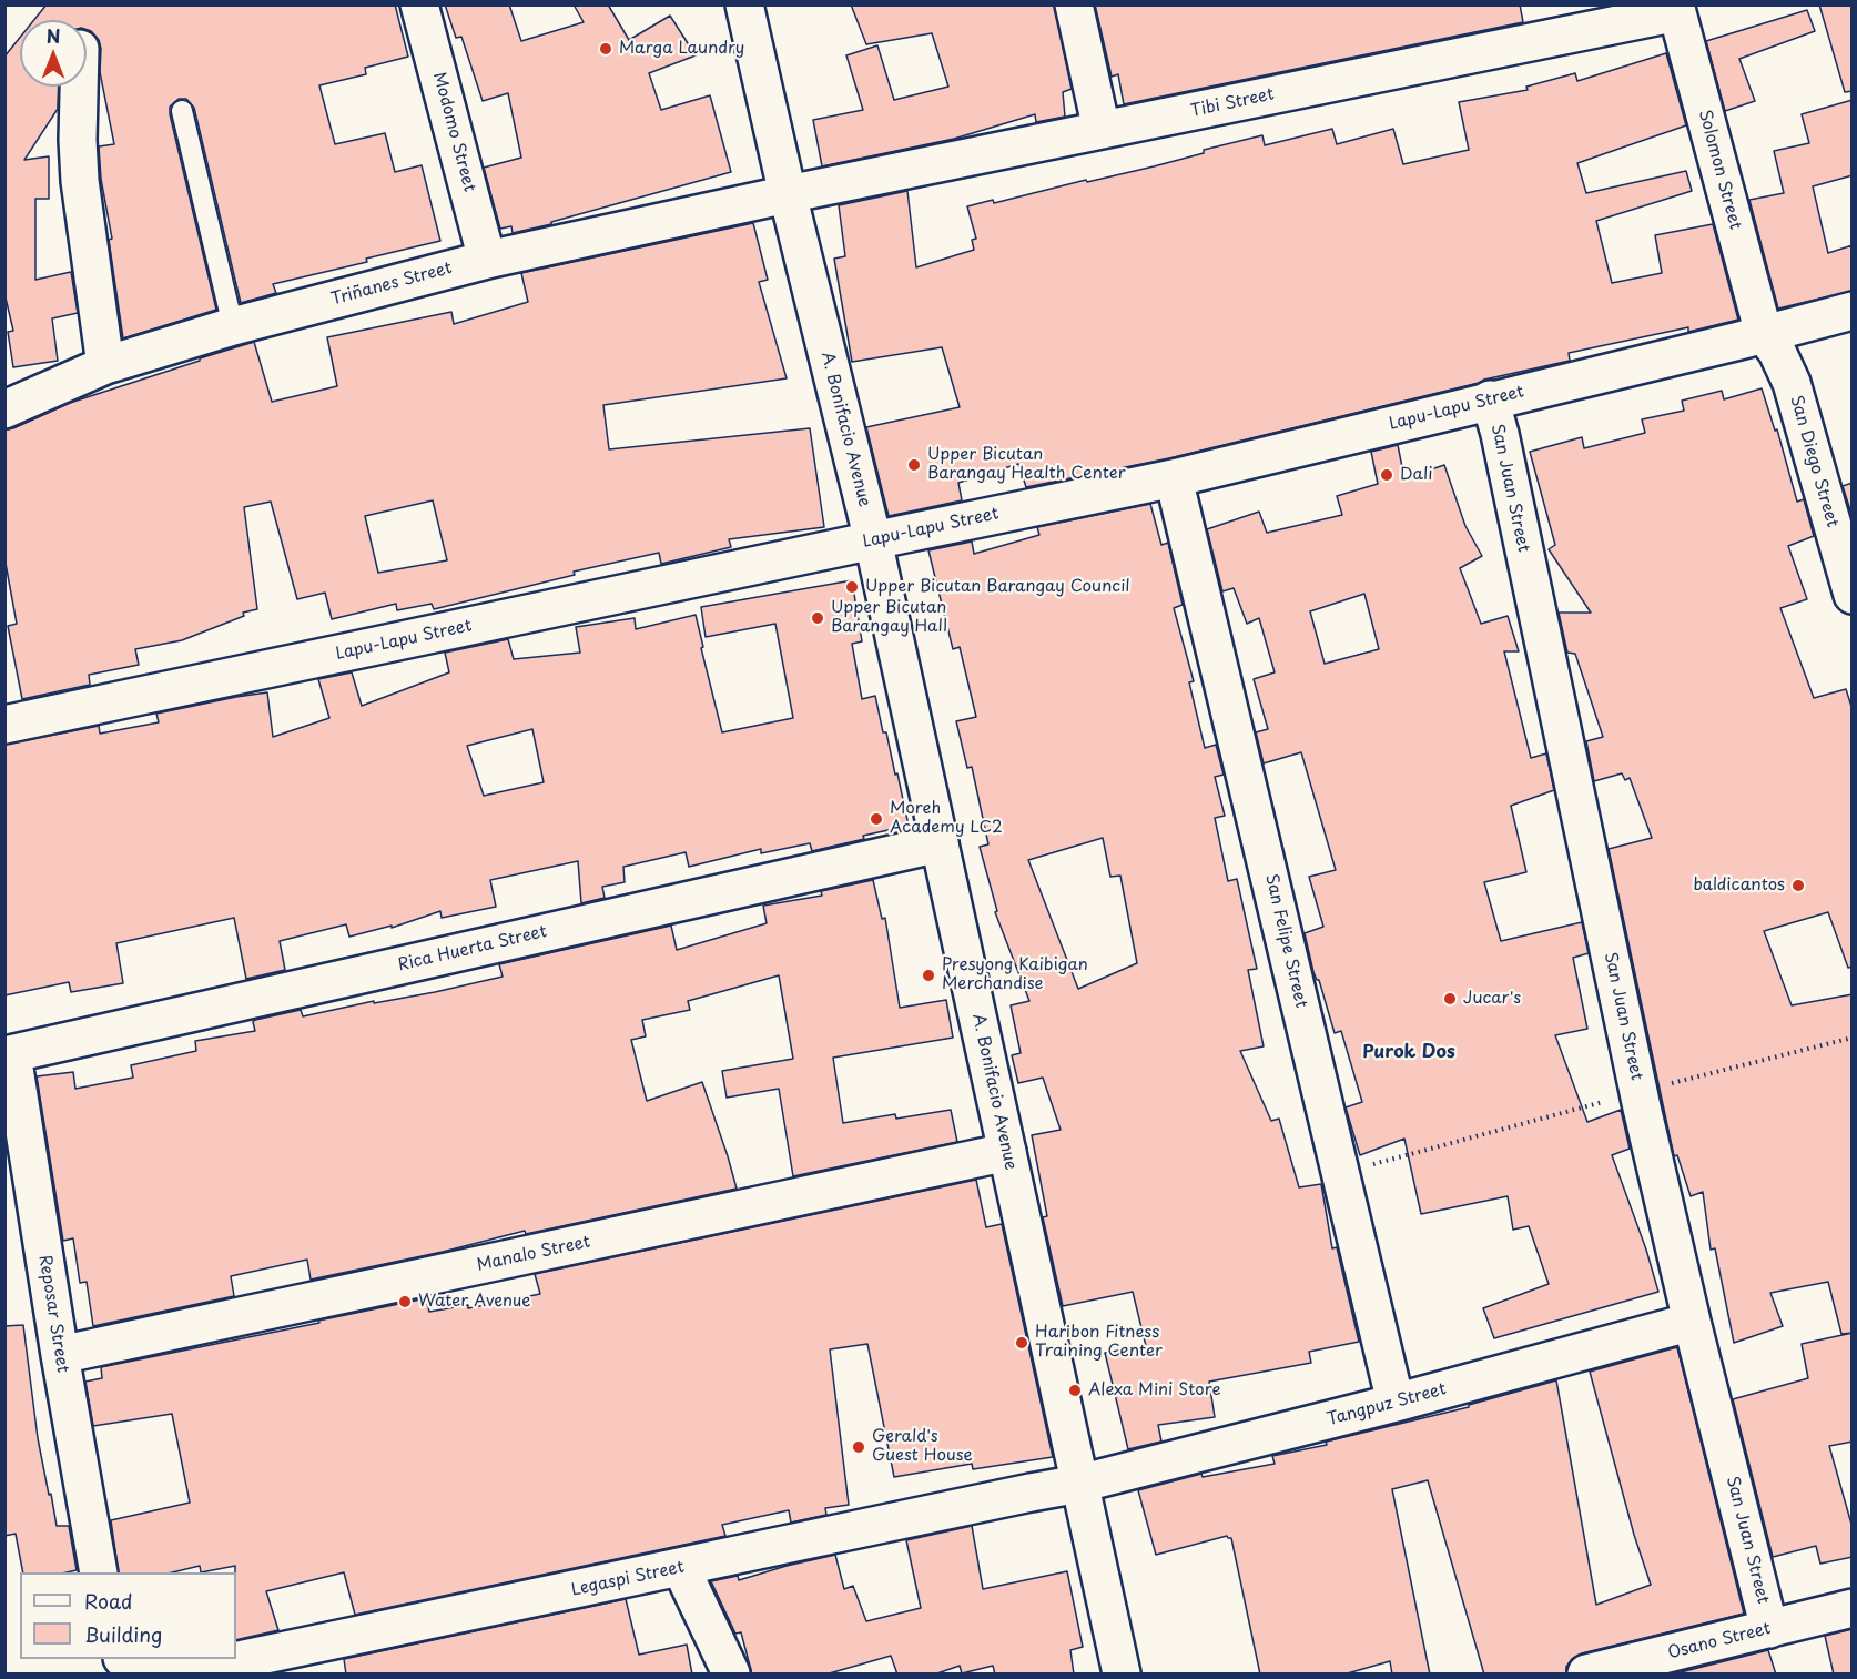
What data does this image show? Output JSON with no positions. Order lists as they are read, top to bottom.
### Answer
{
  "streets": {
    "street": [
      "Tibi Street",
      "Modomo Street",
      "Solomon Street",
      "Triñanes Street",
      "Lapu-Lapu Street",
      "A. Bonifacio Avenue",
      "San Diego Street",
      "San Juan Street",
      "San Felipe Street",
      "Rica Huerta Street",
      "Manalo Street",
      "Reposar Street",
      "Tangpuz Street",
      "Legaspi Street",
      "Osano Street"
    ]
  },
  "crossings": [
    ["Tibi Street", "Solomon Street"],
    ["Tibi Street", "Triñanes Street"],
    ["Tibi Street", "A. Bonifacio Avenue"],
    ["Modomo Street", "Triñanes Street"],
    ["Solomon Street", "Lapu-Lapu Street"],
    ["Solomon Street", "San Diego Street"],
    ["Triñanes Street", "A. Bonifacio Avenue"],
    ["Lapu-Lapu Street", "A. Bonifacio Avenue"],
    ["Lapu-Lapu Street", "San Diego Street"],
    ["Lapu-Lapu Street", "San Juan Street"],
    ["Lapu-Lapu Street", "San Felipe Street"],
    ["A. Bonifacio Avenue", "Rica Huerta Street"],
    ["A. Bonifacio Avenue", "Manalo Street"],
    ["A. Bonifacio Avenue", "Tangpuz Street"],
    ["A. Bonifacio Avenue", "Legaspi Street"],
    ["San Juan Street", "Tangpuz Street"],
    ["San Juan Street", "Osano Street"],
    ["San Felipe Street", "Tangpuz Street"],
    ["Rica Huerta Street", "Reposar Street"],
    ["Manalo Street", "Reposar Street"],
    ["Tangpuz Street", "Legaspi Street"]
  ],
  "districts": ["Purok Dos"],
  "places": [
    "Marga Laundry",
    "Upper Bicutan Barangay Health Center",
    "Dali",
    "Upper Bicutan Barangay Council",
    "Upper Bicutan Barangay Hall",
    "Moreh Academy LC2",
    "baldicantos",
    "Presyong Kaibigan Merchandise",
    "Jucar's",
    "Water Avenue",
    "Haribon Fitness Training Center",
    "Alexa Mini Store",
    "Gerald's Guest House"
  ],
  "legend": ["Road", "Building"],
  "north": "top"
}
